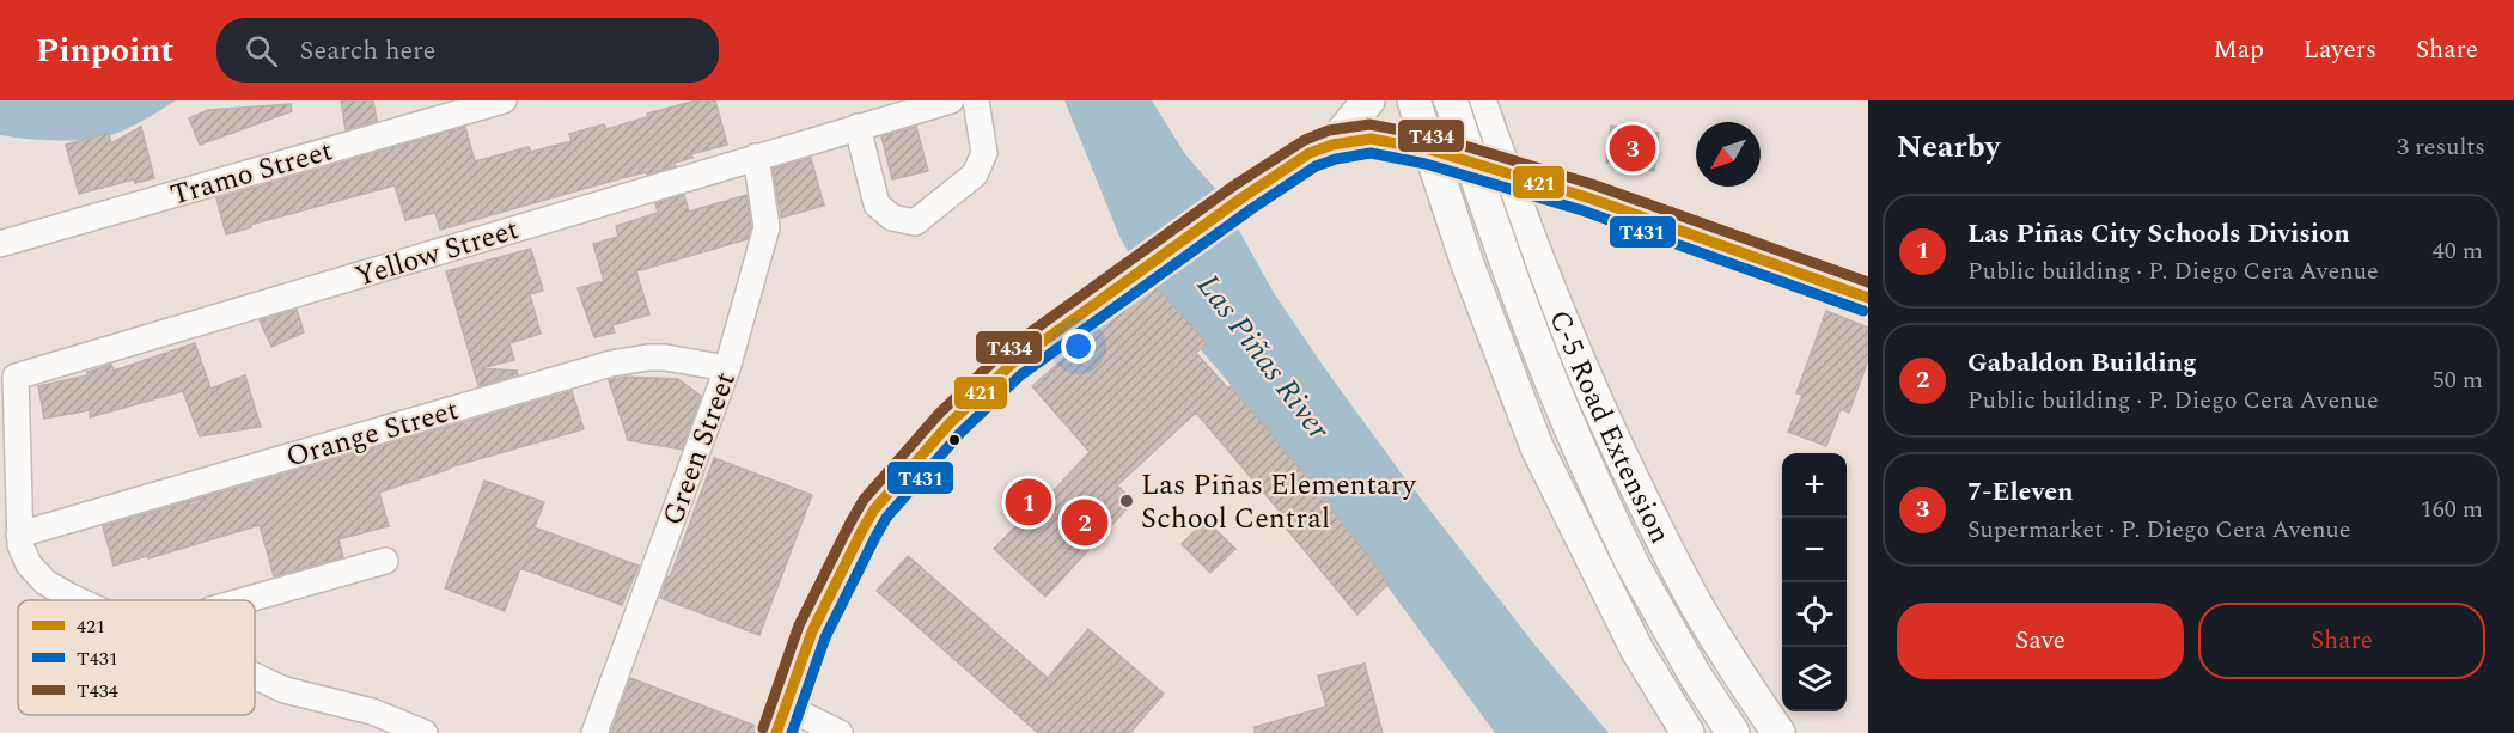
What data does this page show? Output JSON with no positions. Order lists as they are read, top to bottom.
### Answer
{
  "streets": {
    "main road": ["C-5 Road Extension"],
    "street": [
      "Tramo Street",
      "Yellow Street",
      "Orange Street",
      "Green Street"
    ]
  },
  "crossings": [
    ["Yellow Street", "Orange Street"],
    ["Yellow Street", "Green Street"],
    ["Orange Street", "Green Street"]
  ],
  "water": ["Las Piñas River"],
  "places": ["Las Piñas Elementary School Central"],
  "lines": ["transit line T434", "transit line 421", "transit line T431"],
  "legend": ["421", "T431", "T434"],
  "north": "bottom left",
  "page": {
    "header": "Pinpoint",
    "search": "Search here",
    "nav": ["Map", "Layers", "Share"],
    "heading": ["Nearby", "3 results"],
    "pins": ["3", "1", "2"],
    "list": [
      {
        "mark": "1",
        "name": "Las Piñas City Schools Division",
        "note": "Public building · P. Diego Cera Avenue",
        "value": "40 m"
      },
      {
        "mark": "2",
        "name": "Gabaldon Building",
        "note": "Public building · P. Diego Cera Avenue",
        "value": "50 m"
      },
      {
        "mark": "3",
        "name": "7-Eleven",
        "note": "Supermarket · P. Diego Cera Avenue",
        "value": "160 m"
      }
    ],
    "map_buttons": ["+", "−"],
    "buttons": ["Save", "Share"]
  }
}
